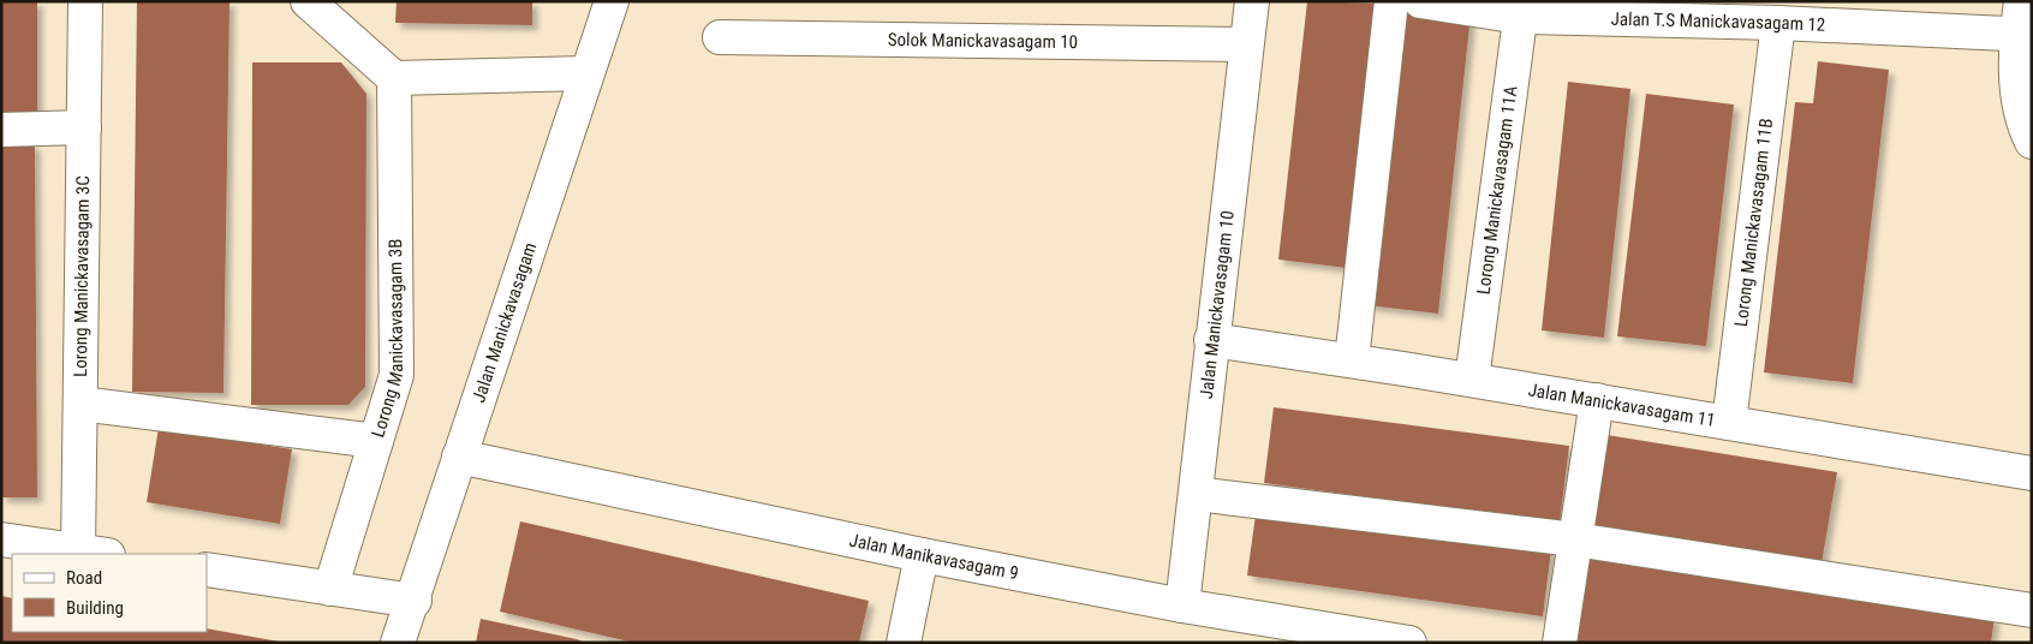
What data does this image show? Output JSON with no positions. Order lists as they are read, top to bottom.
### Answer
{
  "streets": {
    "street": [
      "Jalan T.S Manickavasagam 12",
      "Solok Manickavasagam 10",
      "Lorong Manickavasagam 11A",
      "Lorong Manickavasagam 11B",
      "Lorong Manickavasagam 3C",
      "Jalan Manickavasagam 10",
      "Jalan Manickavasagam",
      "Lorong Manickavasagam 3B",
      "Jalan Manickavasagam 11",
      "Jalan Manikavasagam 9"
    ]
  },
  "crossings": [
    ["Jalan T.S Manickavasagam 12", "Lorong Manickavasagam 11A"],
    ["Jalan T.S Manickavasagam 12", "Lorong Manickavasagam 11B"],
    ["Solok Manickavasagam 10", "Jalan Manickavasagam 10"],
    ["Lorong Manickavasagam 11A", "Jalan Manickavasagam 11"],
    ["Lorong Manickavasagam 11B", "Jalan Manickavasagam 11"],
    ["Jalan Manickavasagam 10", "Jalan Manickavasagam 11"],
    ["Jalan Manickavasagam 10", "Jalan Manikavasagam 9"],
    ["Jalan Manickavasagam", "Jalan Manikavasagam 9"]
  ],
  "legend": ["Road", "Building"]
}
